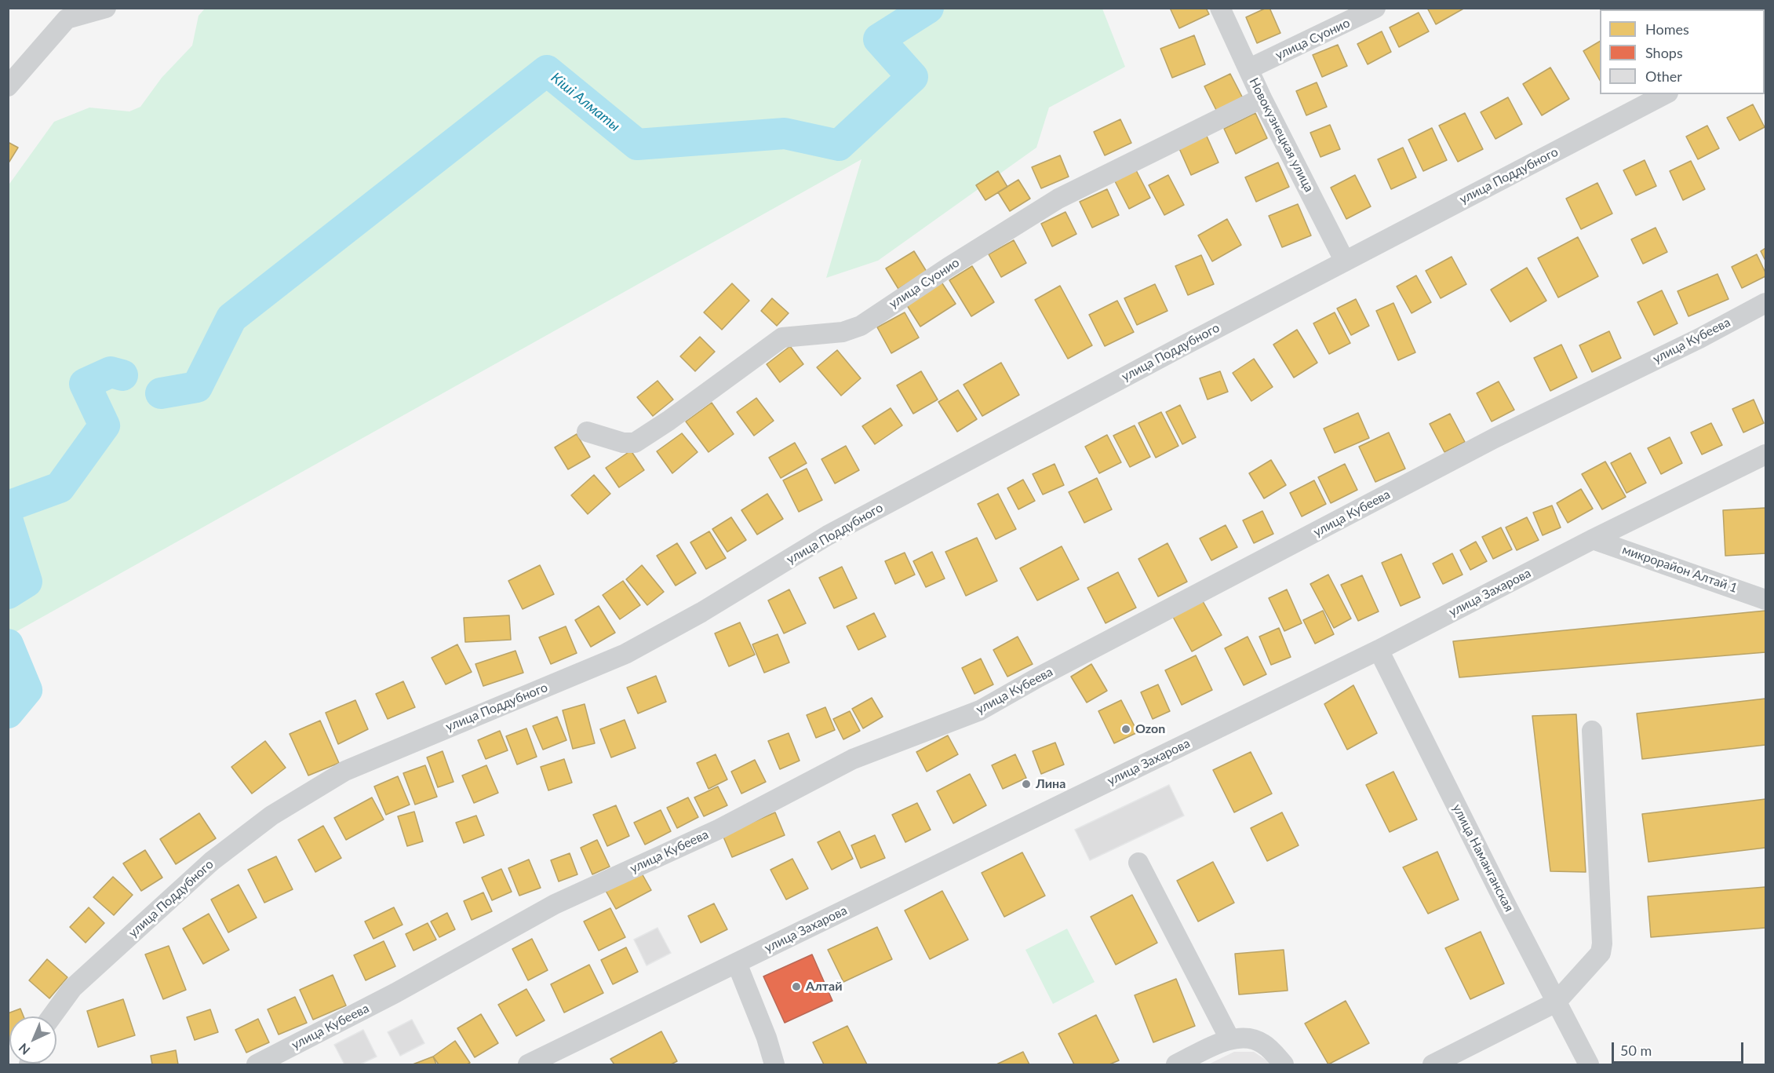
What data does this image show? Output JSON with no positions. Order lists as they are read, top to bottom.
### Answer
{
  "streets": {
    "street": [
      "улица Суонио",
      "Новокузнецкая улица",
      "улица Поддубного",
      "улица Кубеева",
      "микрорайон Алтай 1",
      "улица Захарова",
      "улица Наманганская"
    ]
  },
  "crossings": [
    ["улица Суонио", "Новокузнецкая улица"],
    ["Новокузнецкая улица", "улица Поддубного"],
    ["микрорайон Алтай 1", "улица Захарова"],
    ["улица Захарова", "улица Наманганская"]
  ],
  "water": ["Кіші Алматы"],
  "places": ["Ozon", "Лина", "Алтай"],
  "legend": ["Homes", "Shops", "Other"],
  "scale_bar": "50 m",
  "north": "bottom left"
}
